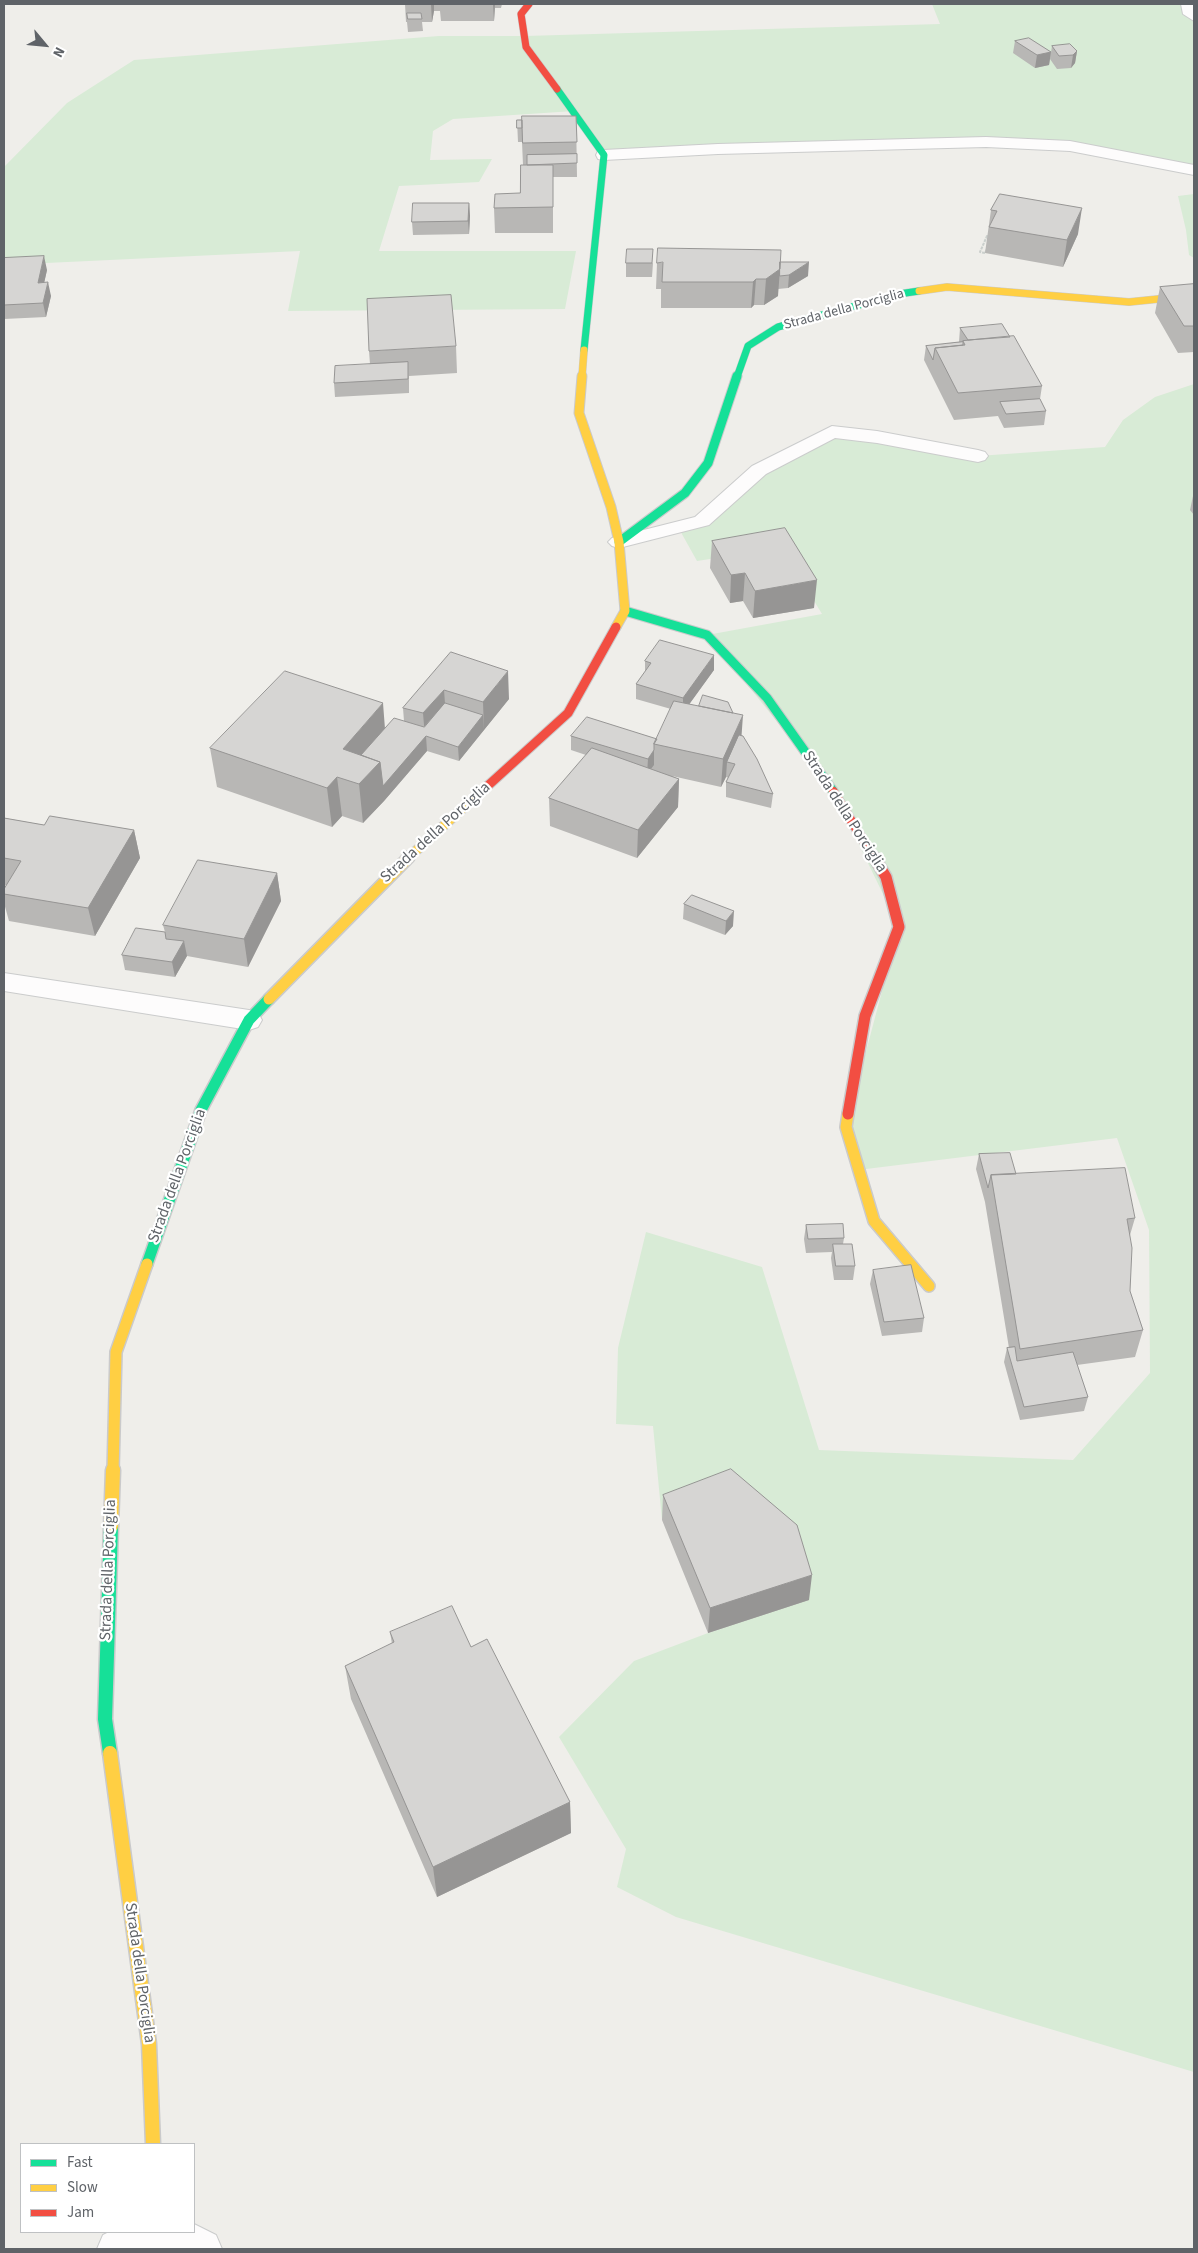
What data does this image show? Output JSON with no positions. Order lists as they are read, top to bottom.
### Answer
{
  "streets": {
    "street": ["Strada della Porciglia"]
  },
  "legend": ["Fast", "Slow", "Jam"],
  "north": "bottom right"
}
